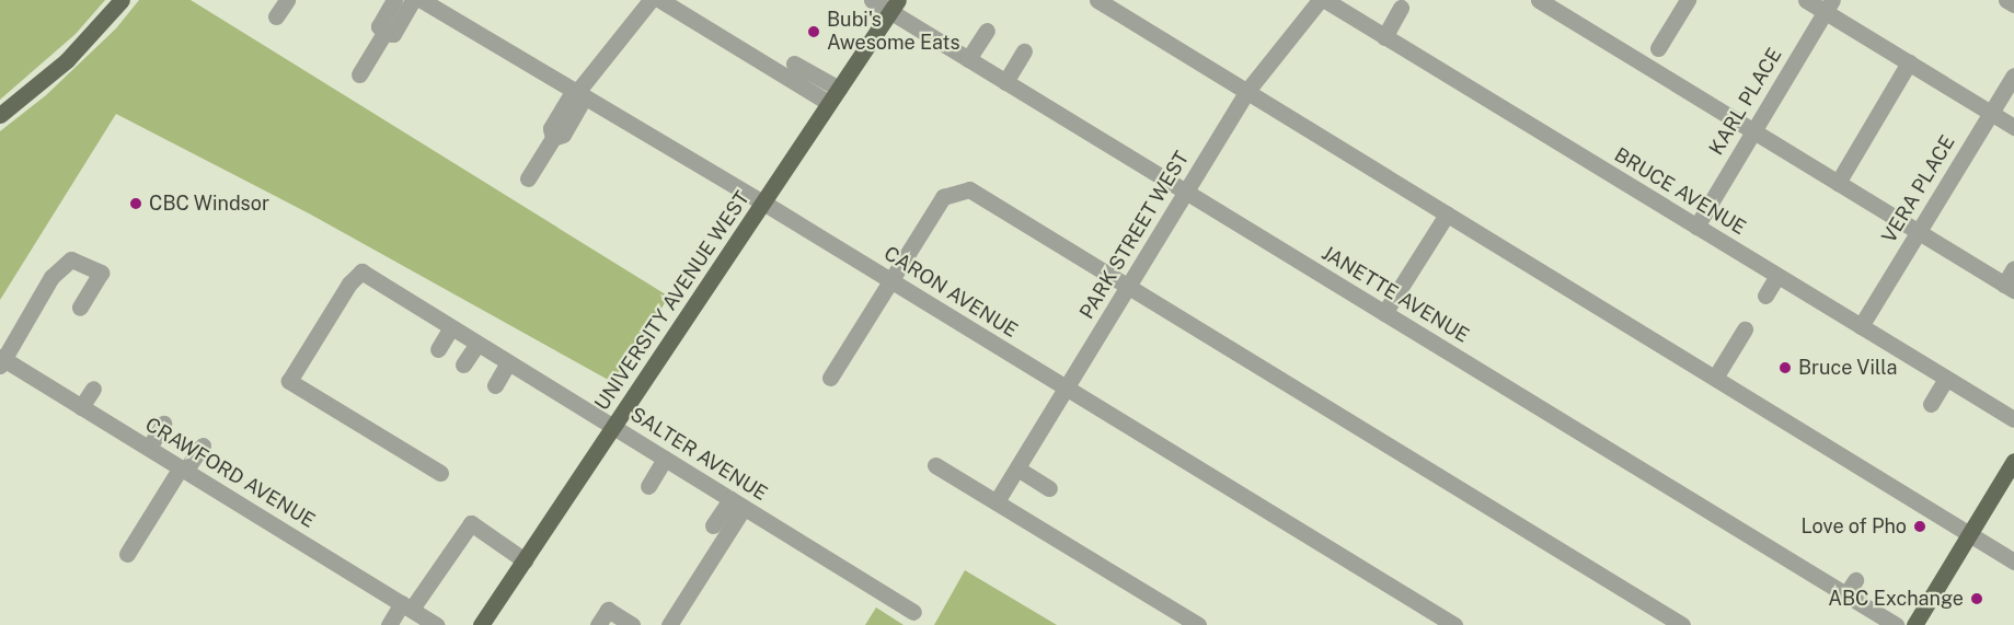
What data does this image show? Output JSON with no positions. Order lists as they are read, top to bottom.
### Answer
{
  "streets": {
    "main road": ["UNIVERSITY AVENUE WEST"],
    "street": [
      "KARL PLACE",
      "VERA PLACE",
      "BRUCE AVENUE",
      "PARK STREET WEST",
      "CARON AVENUE",
      "JANETTE AVENUE",
      "SALTER AVENUE",
      "CRAWFORD AVENUE"
    ]
  },
  "crossings": [
    ["KARL PLACE", "BRUCE AVENUE"],
    ["VERA PLACE", "BRUCE AVENUE"],
    ["BRUCE AVENUE", "PARK STREET WEST"],
    ["PARK STREET WEST", "CARON AVENUE"],
    ["PARK STREET WEST", "JANETTE AVENUE"],
    ["CARON AVENUE", "UNIVERSITY AVENUE WEST"],
    ["JANETTE AVENUE", "UNIVERSITY AVENUE WEST"],
    ["UNIVERSITY AVENUE WEST", "SALTER AVENUE"]
  ],
  "places": [
    "Bubi's Awesome Eats",
    "CBC Windsor",
    "Bruce Villa",
    "Love of Pho",
    "ABC Exchange"
  ]
}
